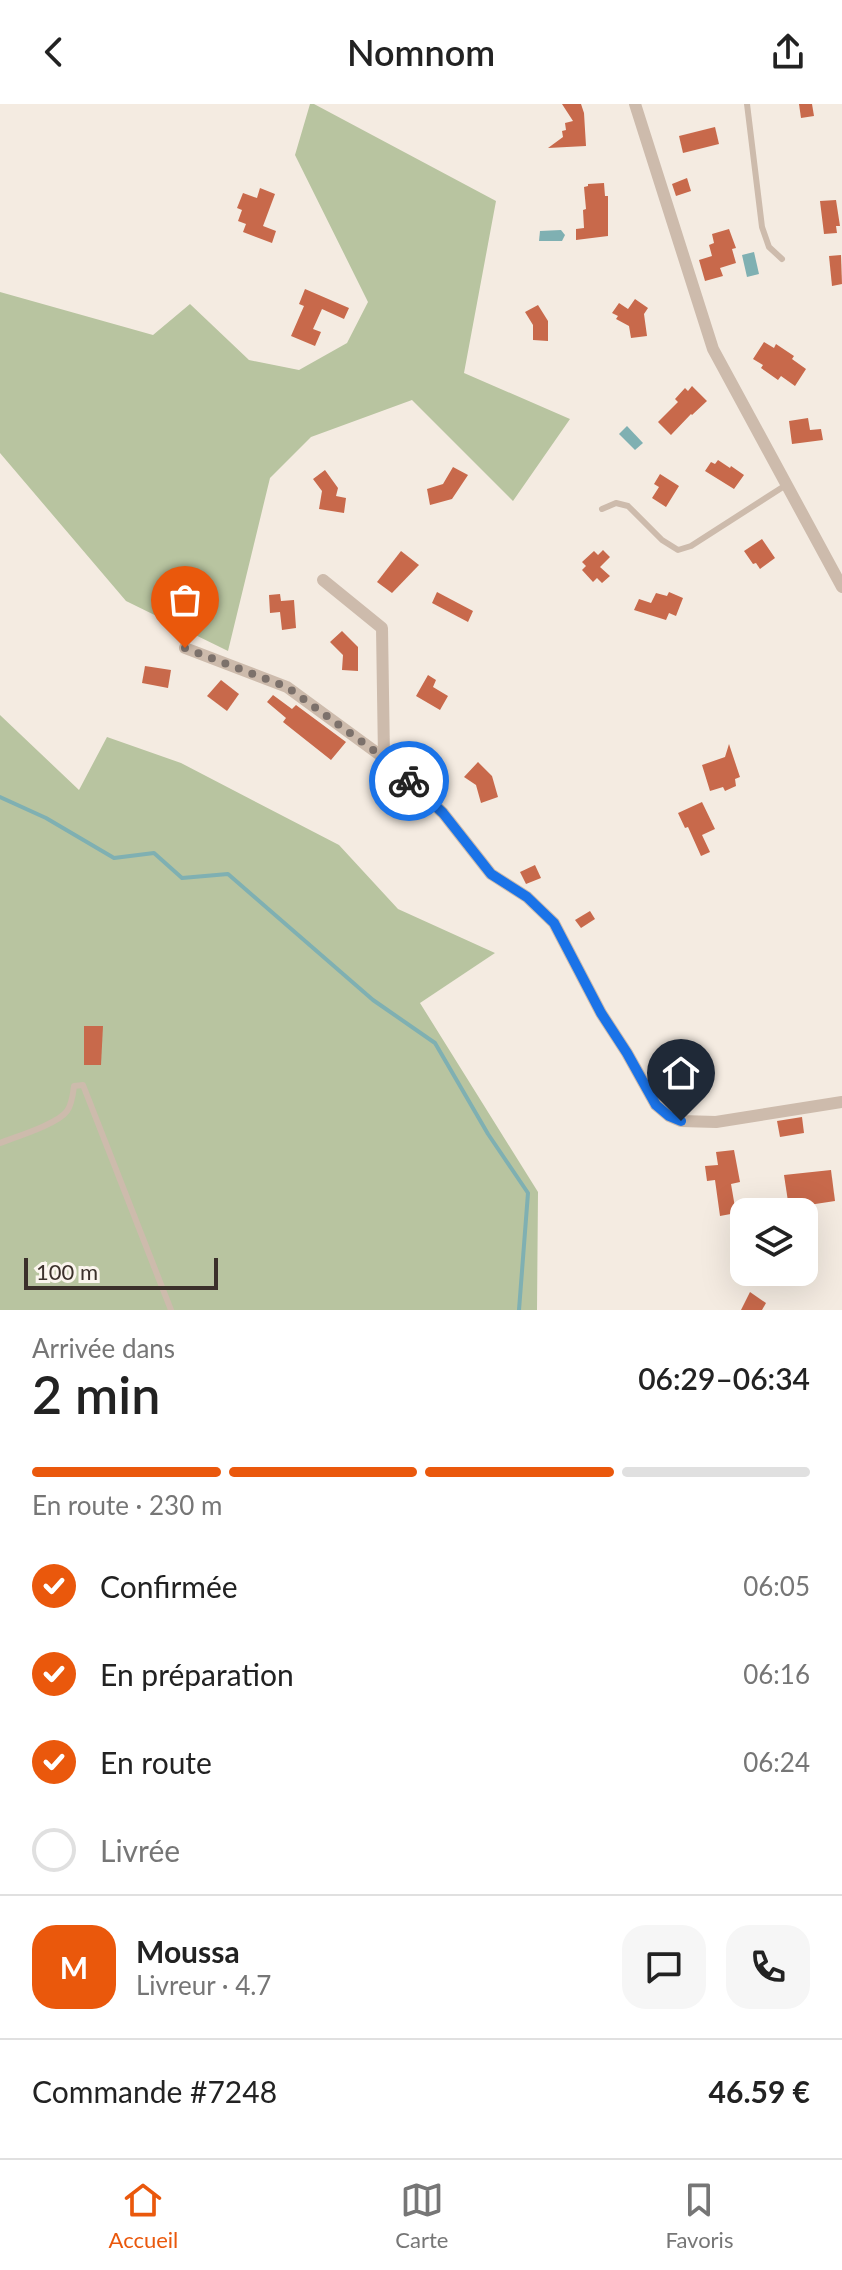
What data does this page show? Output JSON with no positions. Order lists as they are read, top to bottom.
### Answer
{
  "scale_bar": "100 m",
  "page": {
    "header": "Nomnom",
    "scale": "100 m",
    "heading": ["2 min", "Arrivée dans", "06:29–06:34"],
    "panel": [
      "Moussa",
      "Livreur · 4.7",
      "Commande #7248",
      "46.59 €"
    ],
    "bar": "En route · 230 m",
    "list": [
      ["Confirmée", "06:05"],
      ["En préparation", "06:16"],
      ["En route", "06:24"],
      "Livrée"
    ],
    "round": "M",
    "tabs": ["Accueil", "Carte", "Favoris"]
  }
}
